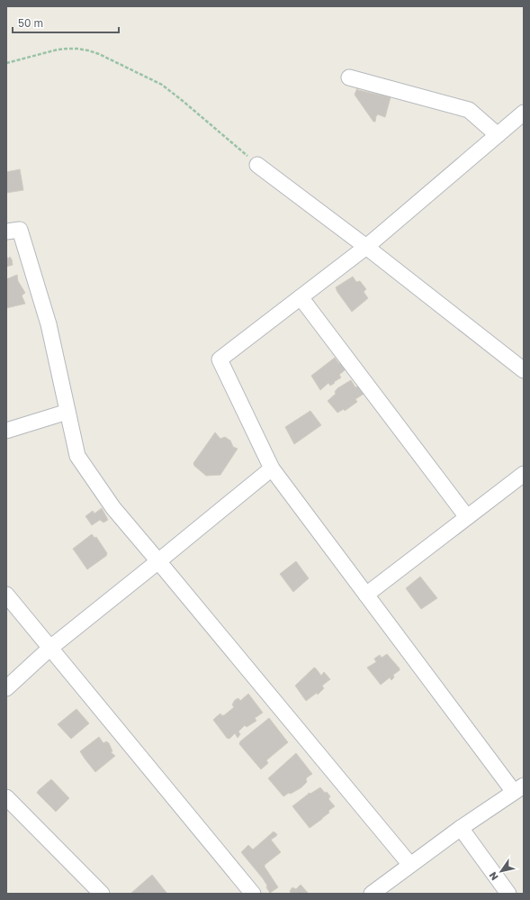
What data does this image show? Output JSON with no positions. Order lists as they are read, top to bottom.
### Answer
{
  "scale_bar": "50 m",
  "north": "bottom left"
}
